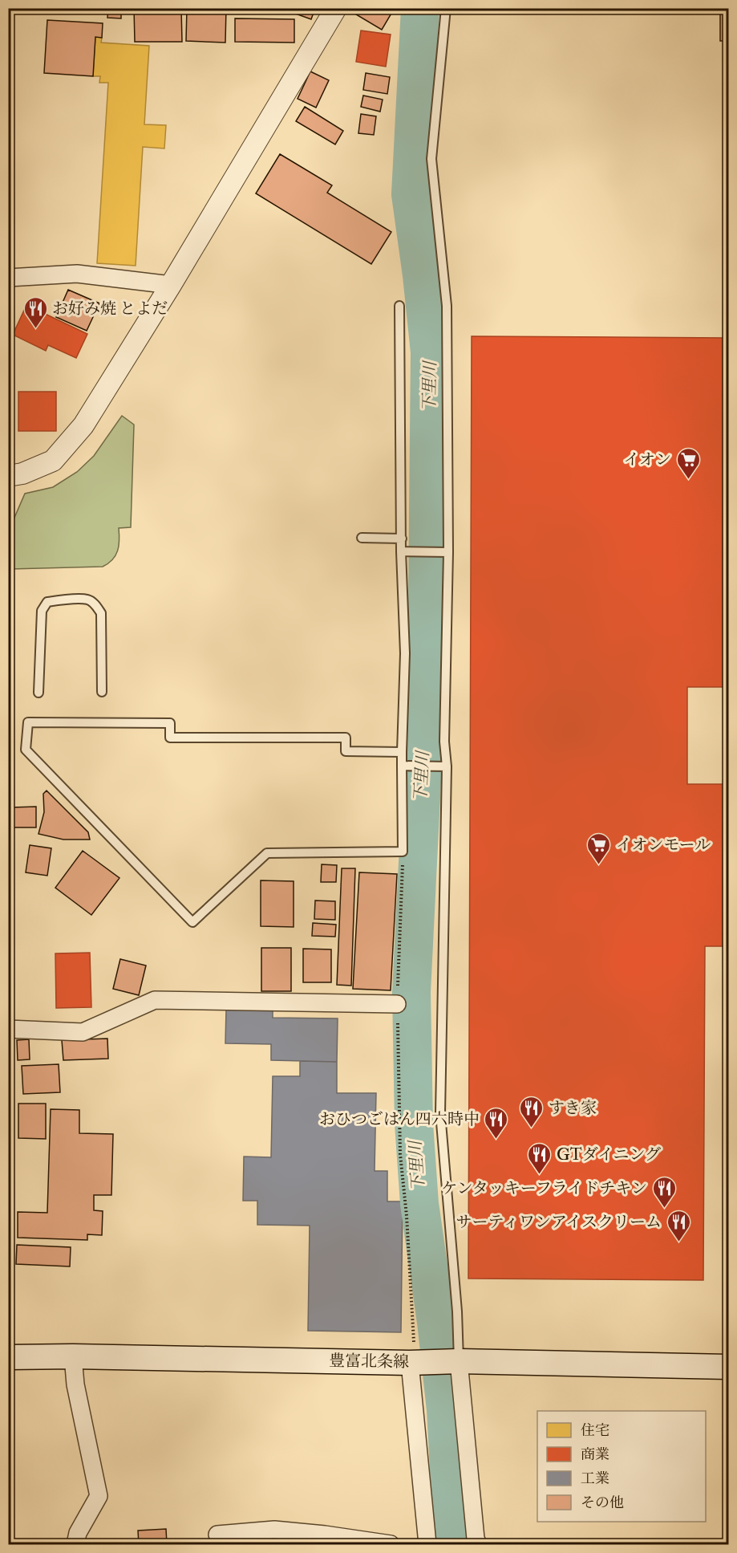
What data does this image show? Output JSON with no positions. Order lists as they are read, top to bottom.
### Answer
{
  "streets": {
    "main road": ["豊富北条線"]
  },
  "water": ["下里川"],
  "places": {
    "restaurant": [
      "お好み焼 とよだ",
      "すき家",
      "おひつごはん四六時中",
      "GTダイニング",
      "ケンタッキーフライドチキン",
      "サーティワンアイスクリーム"
    ],
    "supermarket": ["イオン", "イオンモール"]
  },
  "legend": [
    "住宅",
    "商業",
    "工業",
    "その他"
  ]
}
